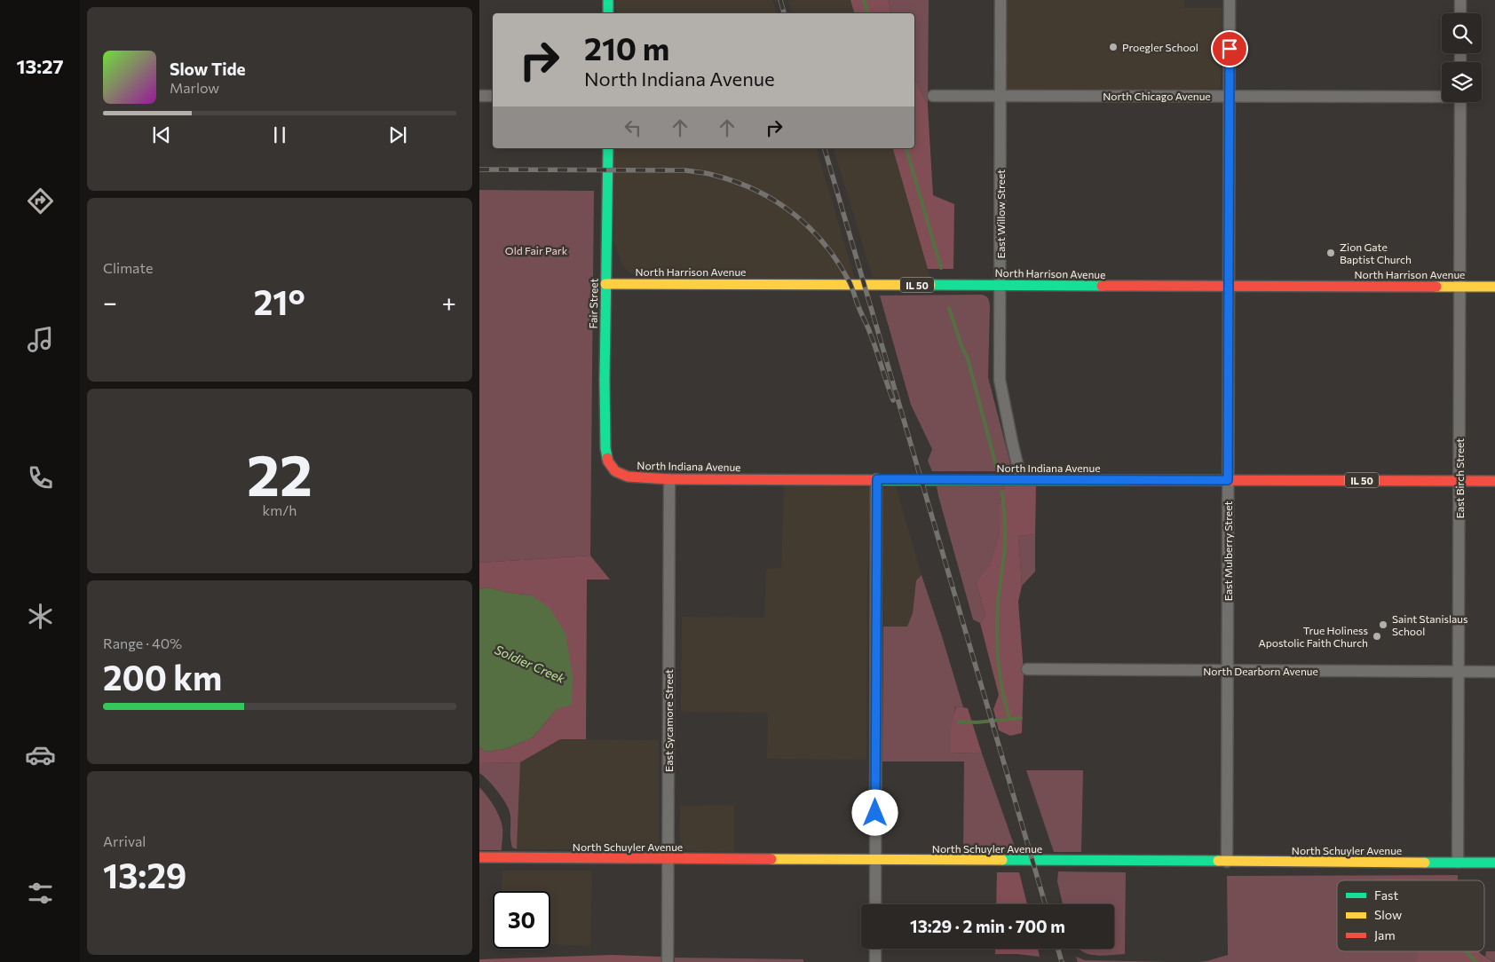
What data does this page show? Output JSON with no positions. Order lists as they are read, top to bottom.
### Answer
{
  "streets": {
    "main road": [
      "North Harrison Avenue",
      "IL 50",
      "Fair Street",
      "North Indiana Avenue",
      "North Schuyler Avenue"
    ],
    "street": [
      "North Chicago Avenue",
      "East Willow Street",
      "East Birch Street",
      "East Mulberry Street",
      "North Dearborn Avenue",
      "East Sycamore Street"
    ]
  },
  "crossings": [
    ["North Chicago Avenue", "East Willow Street"],
    ["North Chicago Avenue", "East Mulberry Street"],
    ["East Willow Street", "North Harrison Avenue"],
    ["East Willow Street", "North Indiana Avenue"],
    ["North Harrison Avenue", "Fair Street"],
    ["North Harrison Avenue", "East Birch Street"],
    ["North Harrison Avenue", "East Mulberry Street"],
    ["Fair Street", "North Indiana Avenue"],
    ["North Indiana Avenue", "East Birch Street"],
    ["North Indiana Avenue", "East Mulberry Street"],
    ["North Indiana Avenue", "East Sycamore Street"],
    ["East Birch Street", "North Dearborn Avenue"],
    ["East Birch Street", "North Schuyler Avenue"],
    ["East Mulberry Street", "North Dearborn Avenue"],
    ["East Mulberry Street", "North Schuyler Avenue"],
    ["East Sycamore Street", "North Schuyler Avenue"]
  ],
  "water": ["Soldier Creek"],
  "parks": ["Old Fair Park"],
  "places": [
    "Proegler School",
    "Zion Gate Baptist Church",
    "Saint Stanislaus School",
    "True Holiness Apostolic Faith Church"
  ],
  "legend": ["Fast", "Slow", "Jam"],
  "page": {
    "tabs": "13:27",
    "turn": ["210 m", "North Indiana Avenue"],
    "song": ["Slow Tide", "Marlow"],
    "tile": [
      "Climate",
      ["22", "km/h"],
      ["Range · 40%", "200 km"],
      ["Arrival", "13:29"]
    ],
    "heat": ["−", "21°", "+"],
    "limit": "30",
    "trip": "13:29 · 2 min · 700 m"
  }
}
